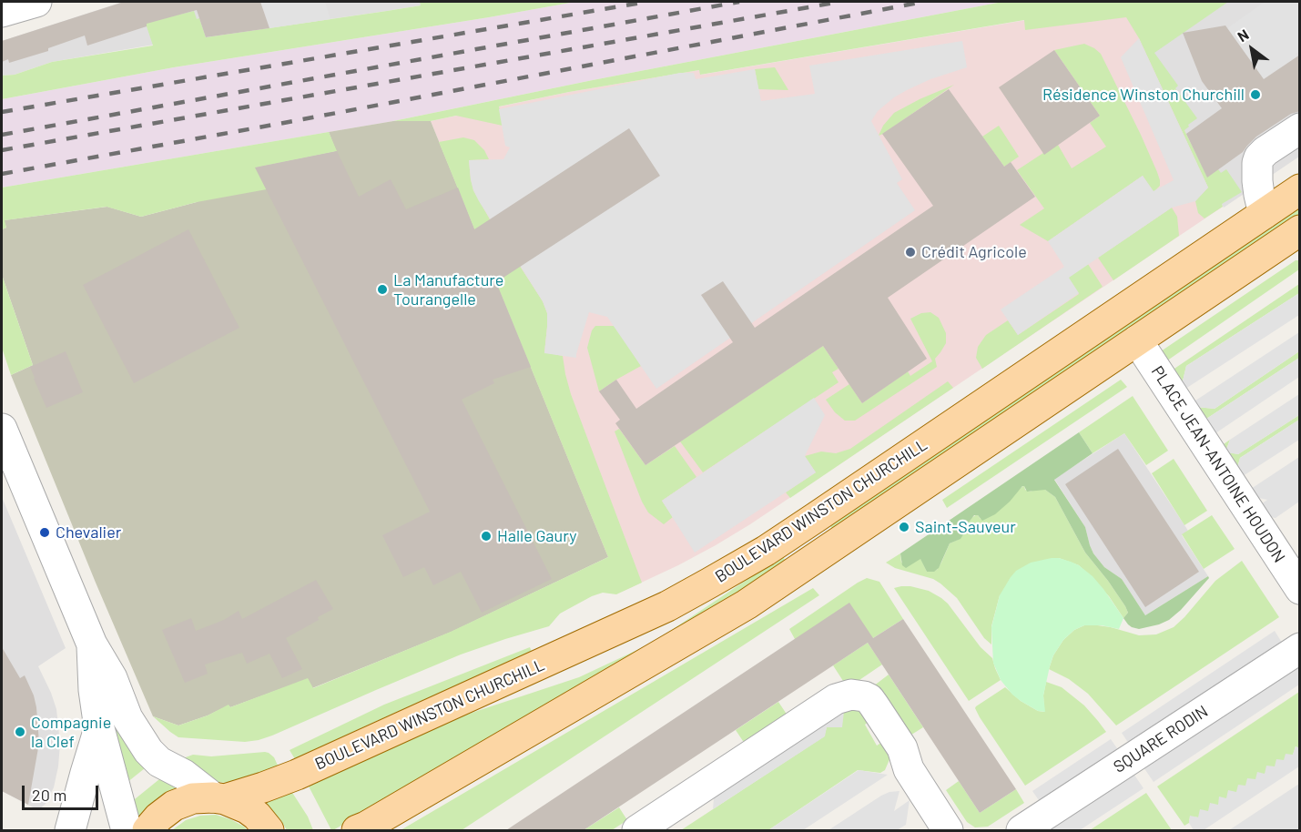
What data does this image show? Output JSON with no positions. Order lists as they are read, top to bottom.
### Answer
{
  "streets": {
    "main road": ["BOULEVARD WINSTON CHURCHILL"],
    "street": ["PLACE JEAN-ANTOINE HOUDON", "SQUARE RODIN"]
  },
  "crossings": [
    ["PLACE JEAN-ANTOINE HOUDON", "BOULEVARD WINSTON CHURCHILL"]
  ],
  "places": [
    "Résidence Winston Churchill",
    "Crédit Agricole",
    "La Manufacture Tourangelle",
    "Saint-Sauveur",
    "Chevalier",
    "Halle Gaury",
    "Compagnie la Clef"
  ],
  "scale_bar": "20 m",
  "north": "top left"
}
